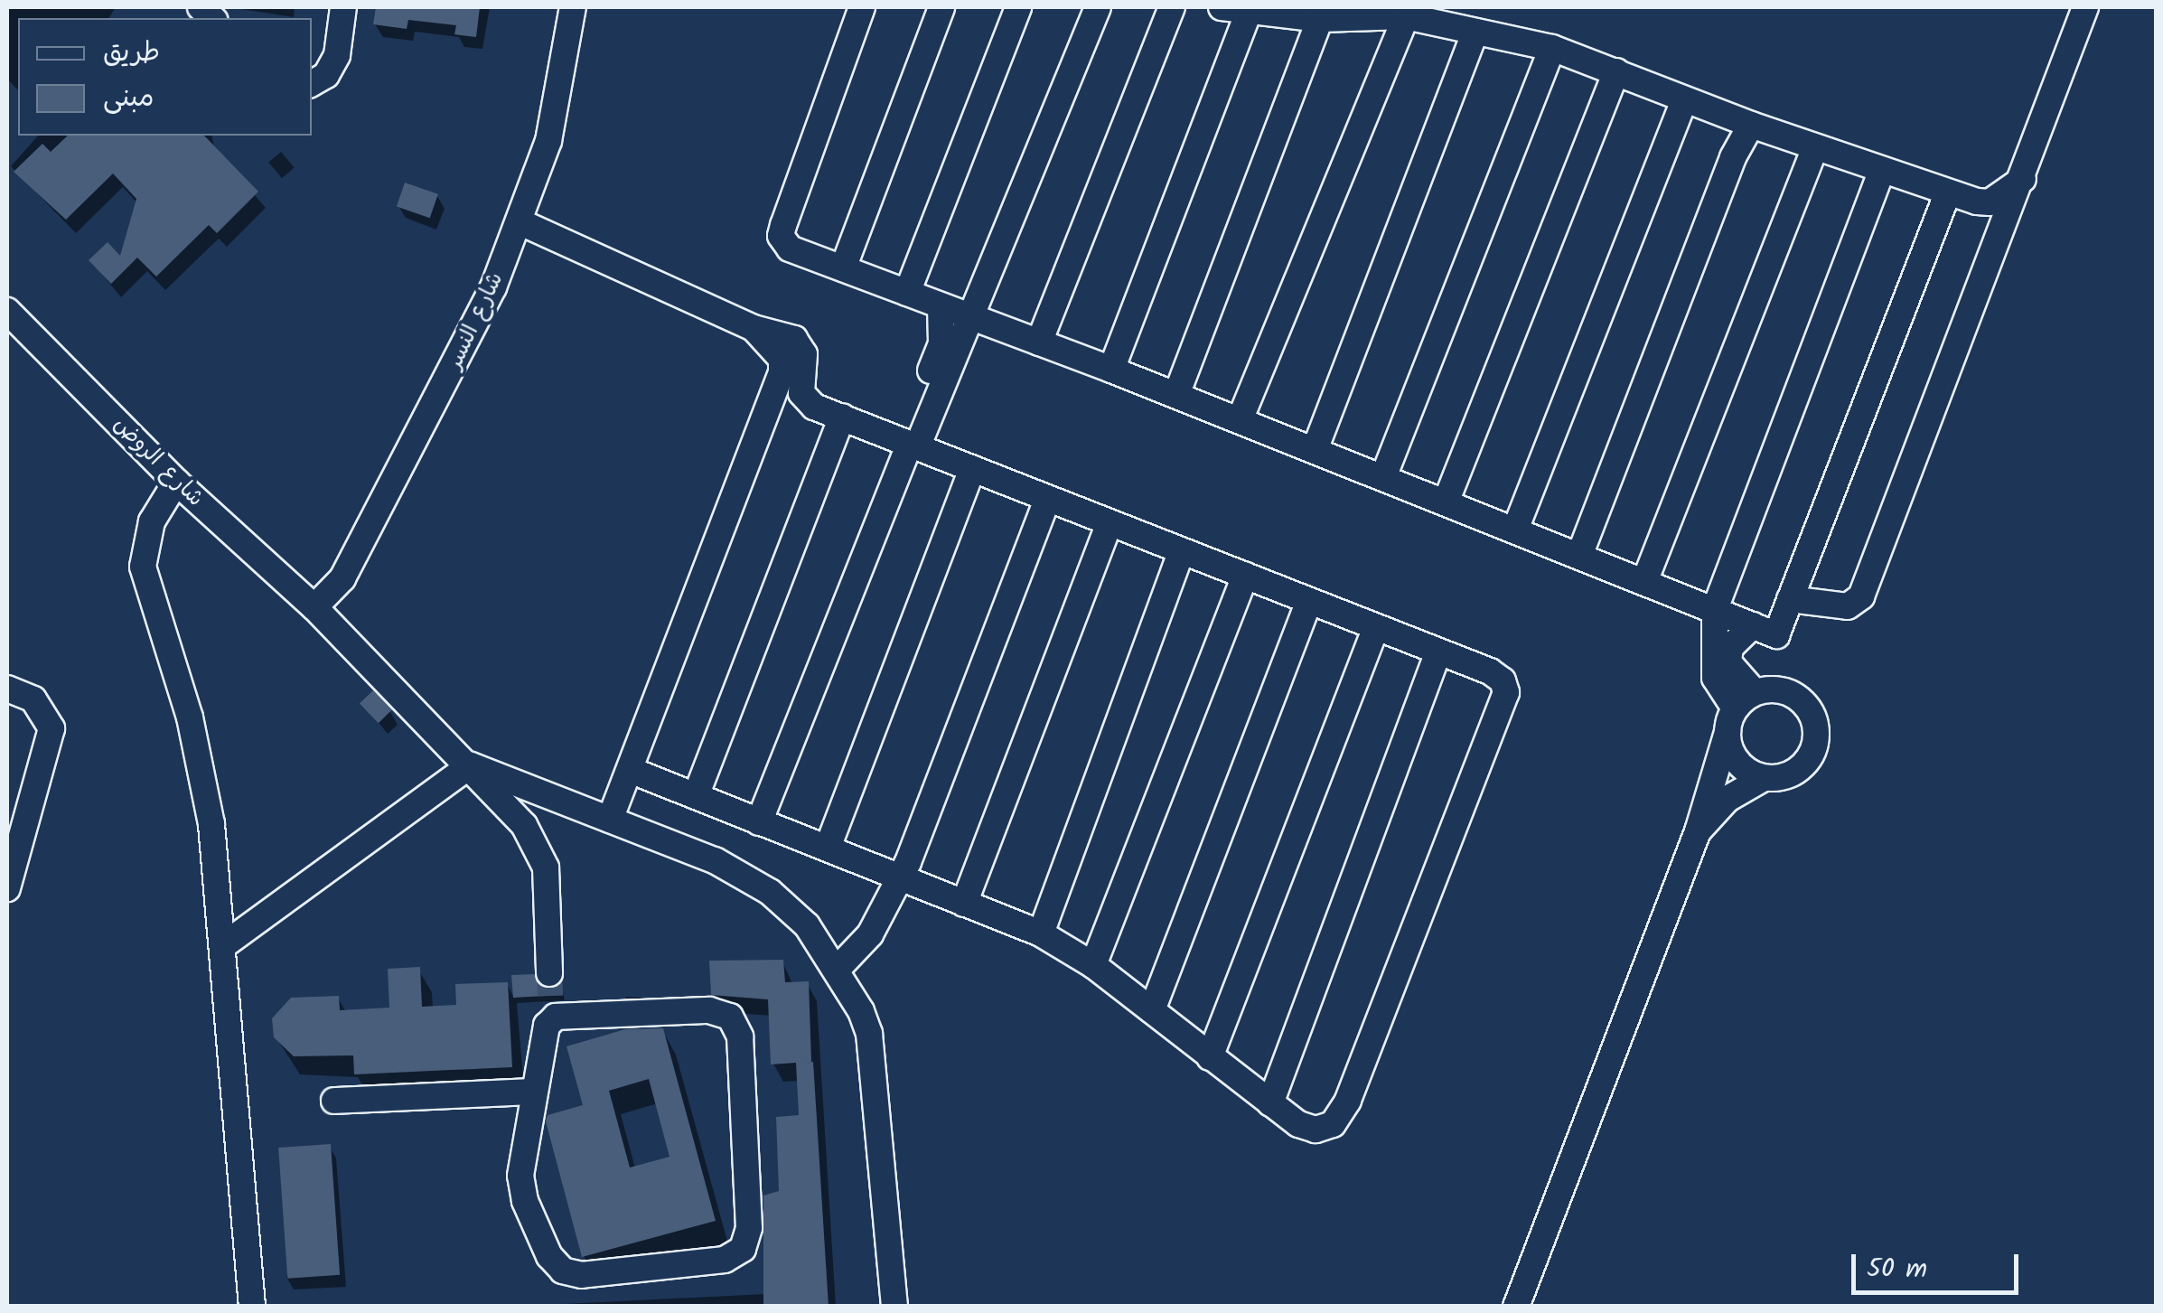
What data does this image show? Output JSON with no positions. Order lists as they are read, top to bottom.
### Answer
{
  "streets": {
    "street": ["شارع النسر", "شارع الروض"]
  },
  "crossings": [
    ["شارع النسر", "شارع الروض"]
  ],
  "legend": ["طريق", "مبنى"],
  "scale_bar": "50 m"
}
